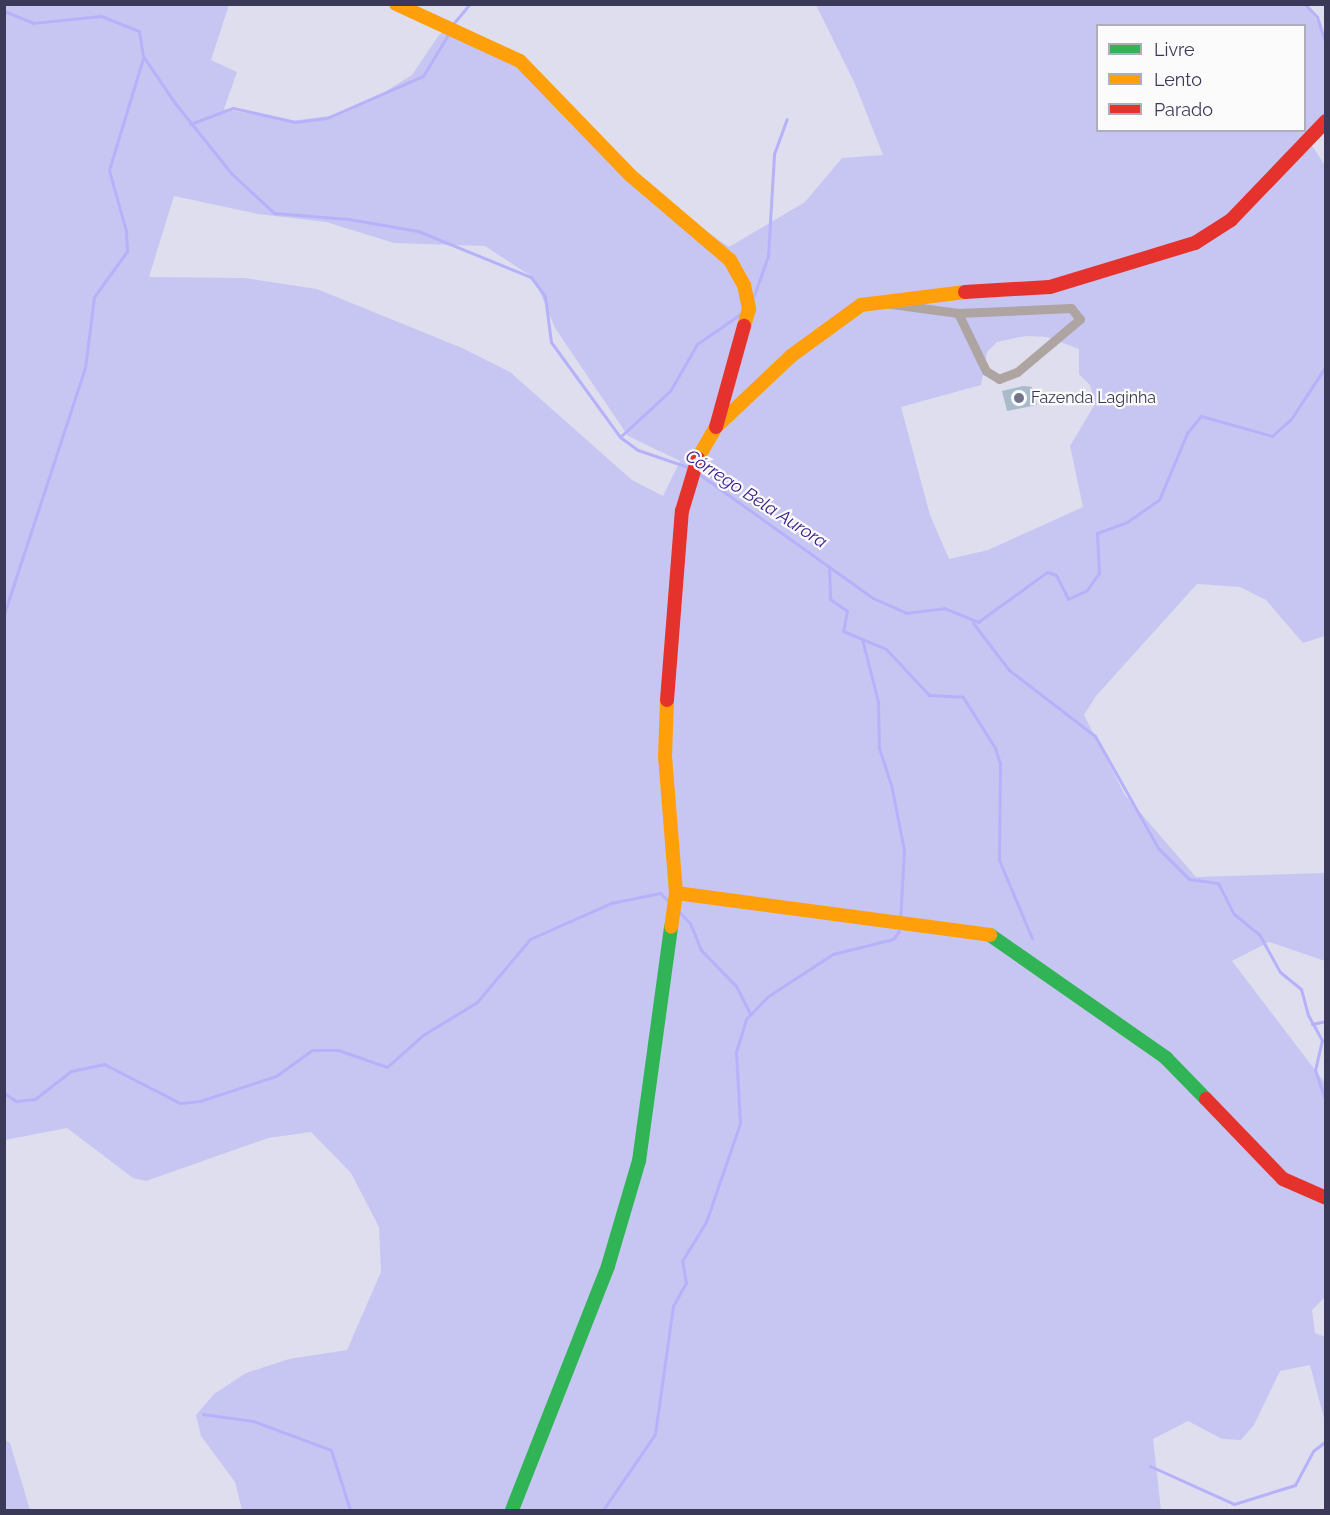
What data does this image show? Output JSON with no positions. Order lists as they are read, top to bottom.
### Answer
{
  "water": ["Córrego Bela Aurora"],
  "places": ["Fazenda Laginha"],
  "legend": ["Livre", "Lento", "Parado"]
}
